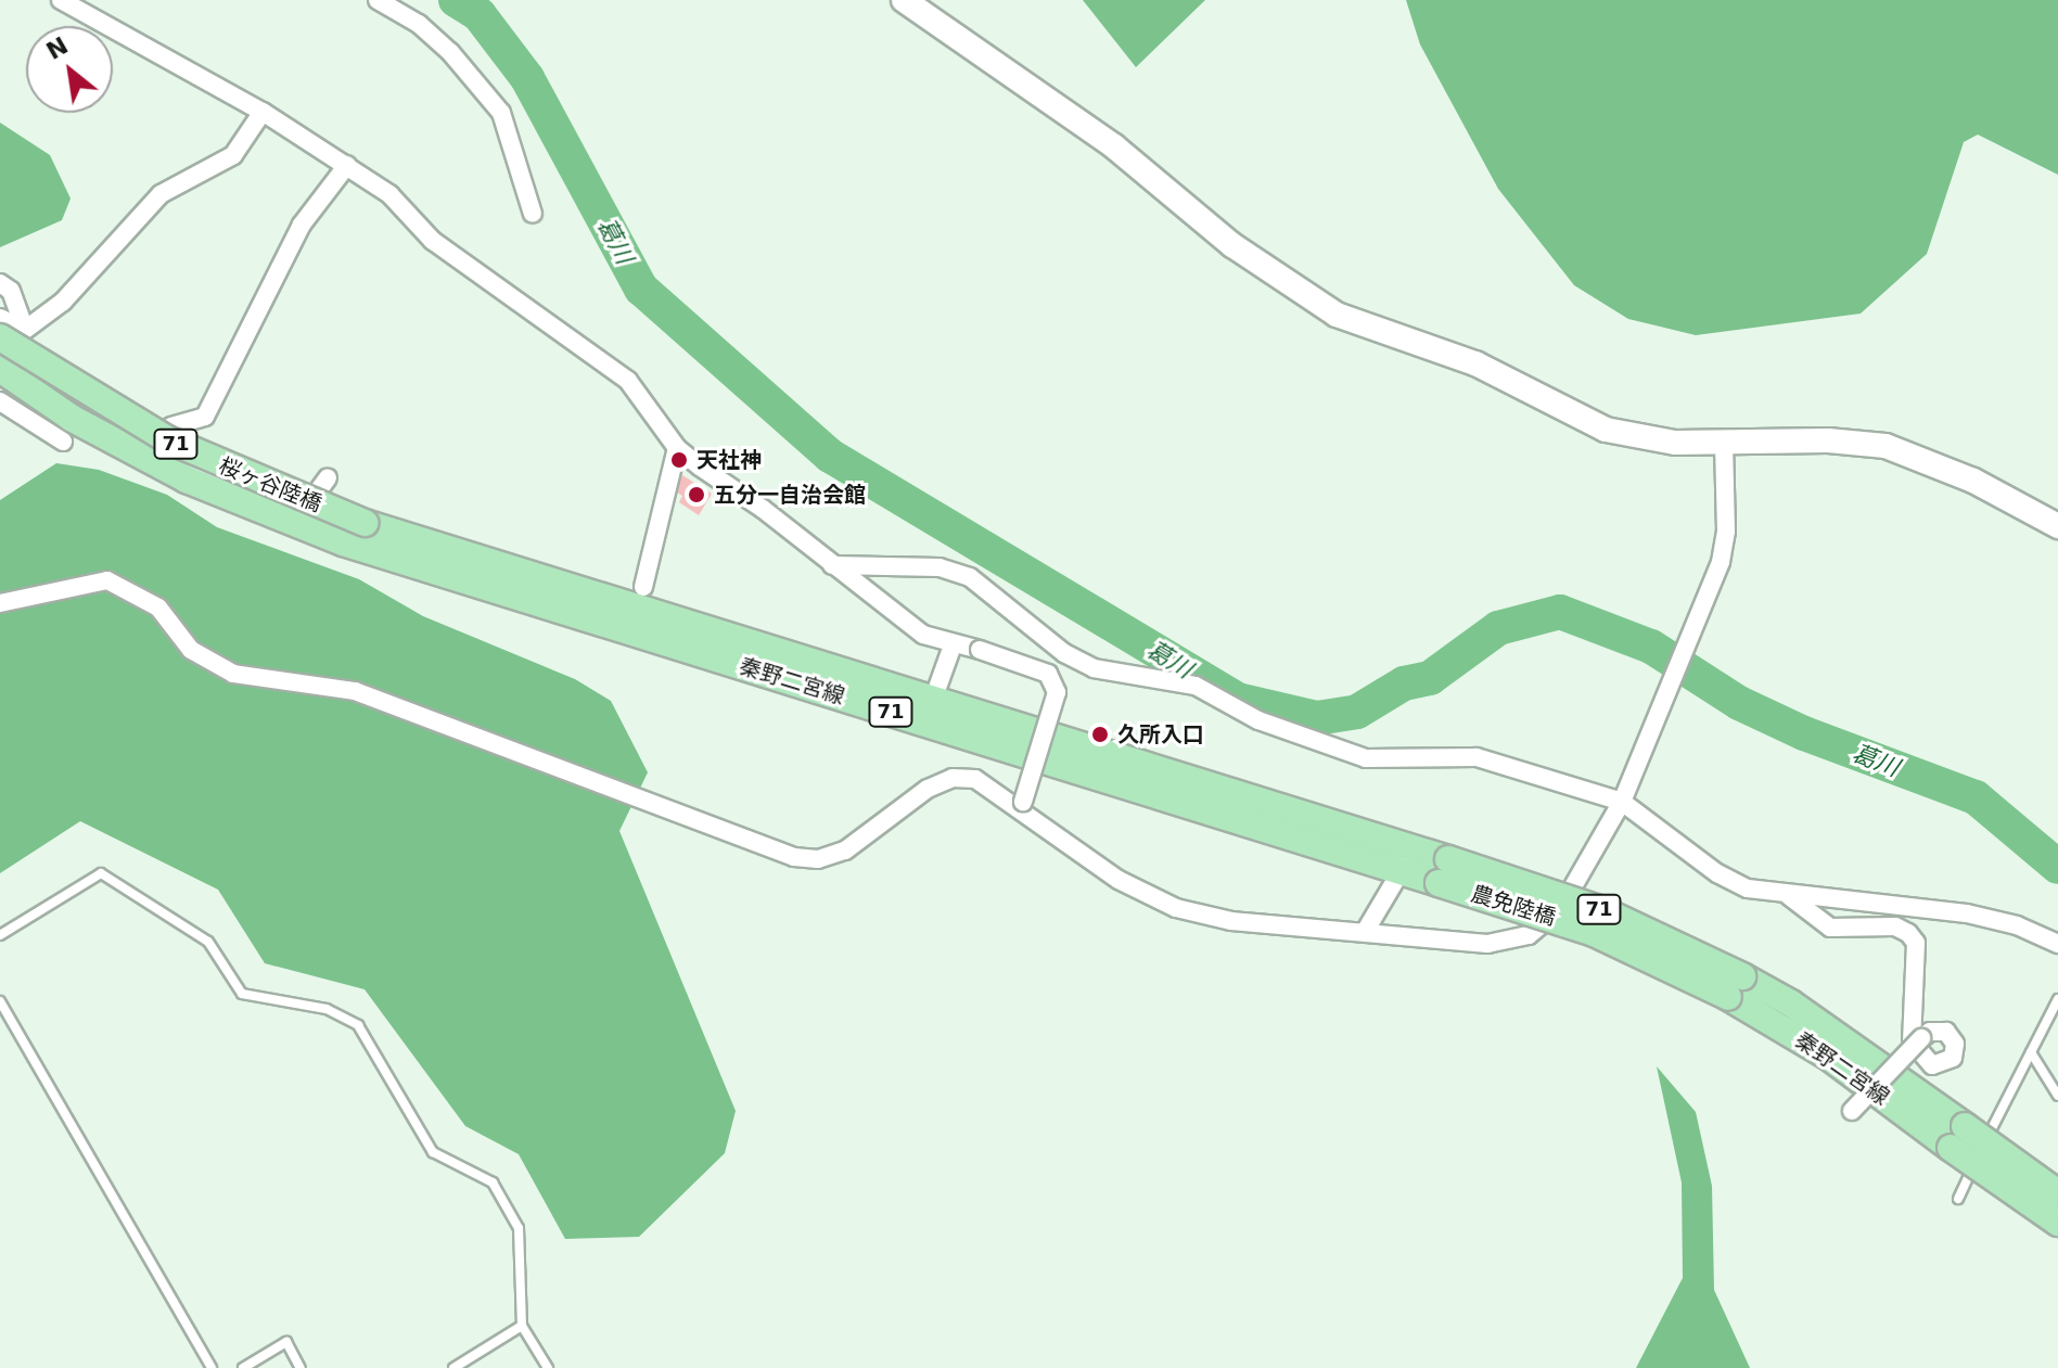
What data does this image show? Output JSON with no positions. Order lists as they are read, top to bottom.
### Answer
{
  "streets": {
    "main road": [
      "71",
      "桜ヶ谷陸橋",
      "秦野二宮線",
      "農免陸橋"
    ]
  },
  "crossings": [
    ["71", "秦野二宮線"],
    ["桜ヶ谷陸橋", "秦野二宮線"],
    ["秦野二宮線", "農免陸橋"]
  ],
  "water": ["葛川"],
  "places": ["天社神", "五分一自治会館", "久所入口"],
  "north": "top left"
}
